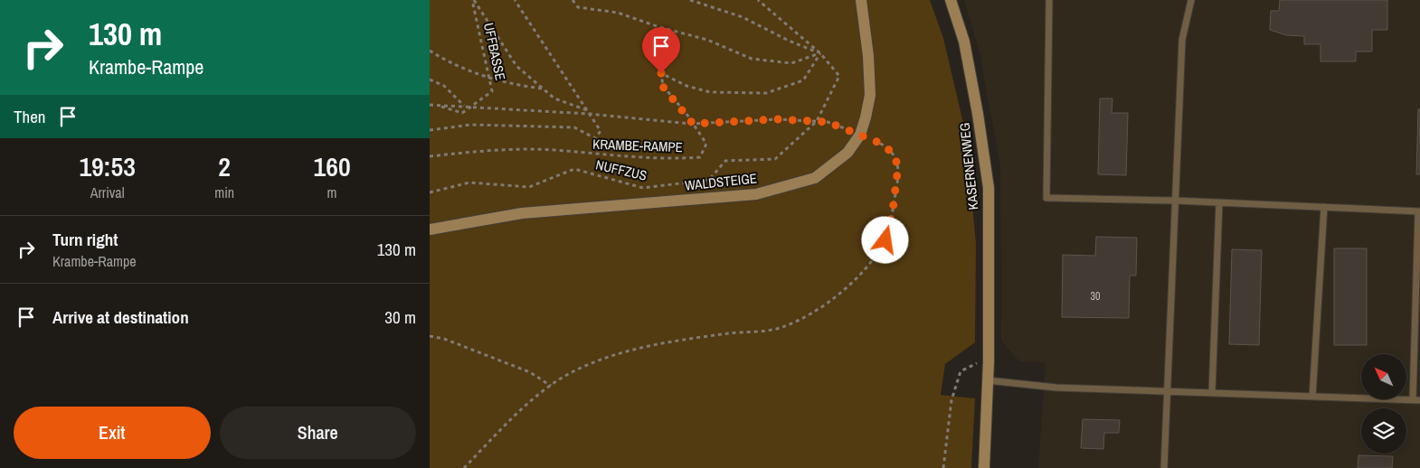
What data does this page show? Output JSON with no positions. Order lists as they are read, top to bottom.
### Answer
{
  "streets": {
    "street": ["KASERNENWEG", "WALDSTEIGE"],
    "path": ["UFFBASSE", "KRAMBE-RAMPE", "NUFFZUS"]
  },
  "crossings": [
    ["KRAMBE-RAMPE", "NUFFZUS"]
  ],
  "house_numbers": ["30"],
  "north": "top left",
  "page": {
    "turn": ["130 m", "Krambe-Rampe"],
    "then": "Then",
    "eta": [
      "19:53",
      "Arrival",
      "2",
      "min",
      "160",
      "m"
    ],
    "list": [
      {
        "name": "Turn right",
        "note": "Krambe-Rampe",
        "value": "130 m"
      },
      {
        "name": "Arrive at destination",
        "value": "30 m"
      }
    ],
    "buttons": ["Exit", "Share"]
  }
}
